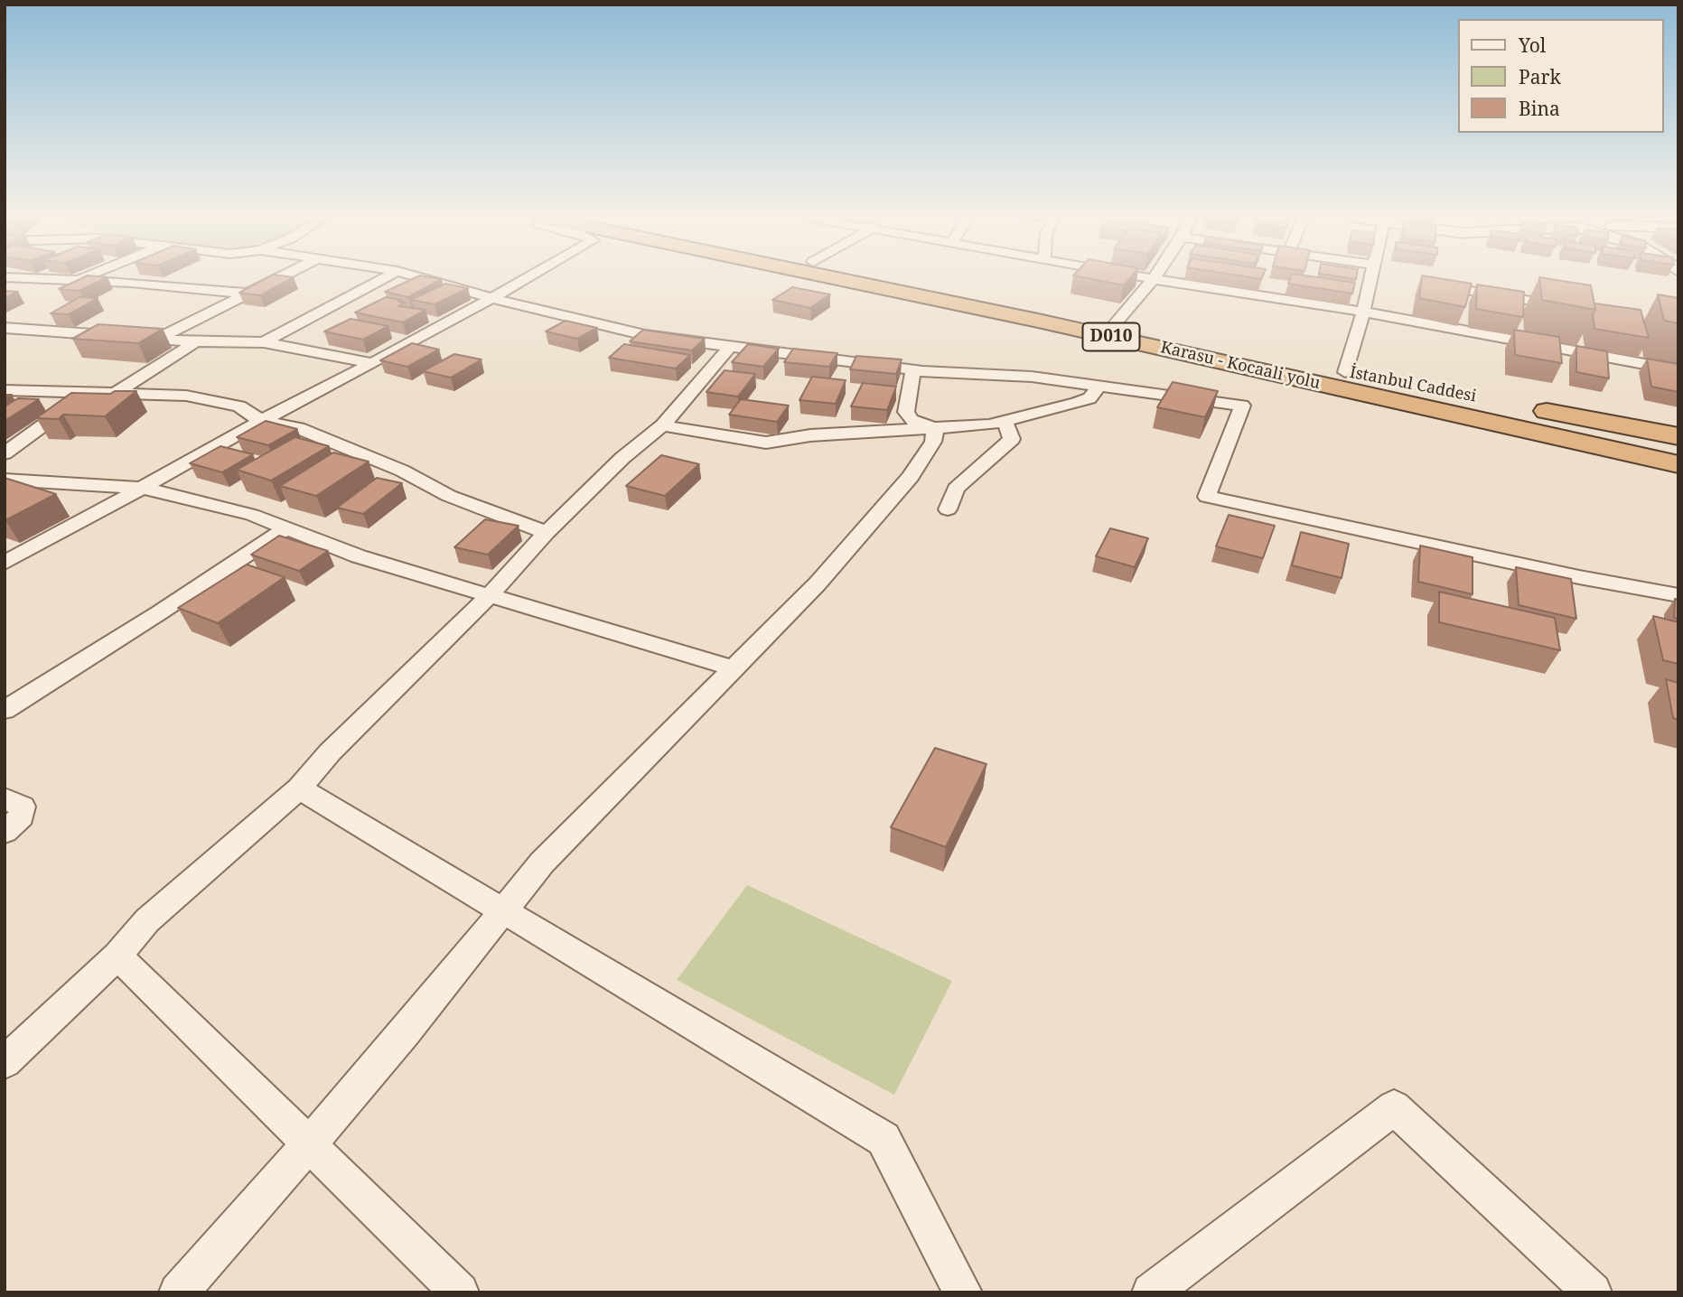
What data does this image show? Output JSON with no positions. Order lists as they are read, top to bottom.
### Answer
{
  "streets": {
    "highway": ["D010", "Karasu - Kocaali yolu", "İstanbul Caddesi"]
  },
  "legend": ["Yol", "Park", "Bina"]
}
